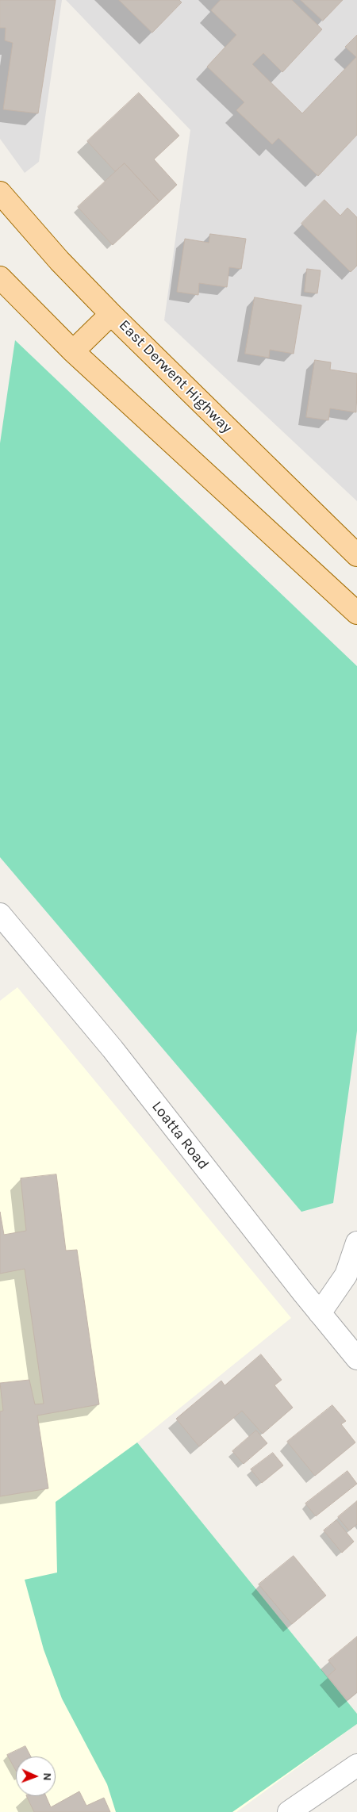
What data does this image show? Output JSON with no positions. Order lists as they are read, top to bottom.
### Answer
{
  "streets": {
    "main road": ["East Derwent Highway"],
    "street": ["Loatta Road"]
  },
  "north": "right"
}
